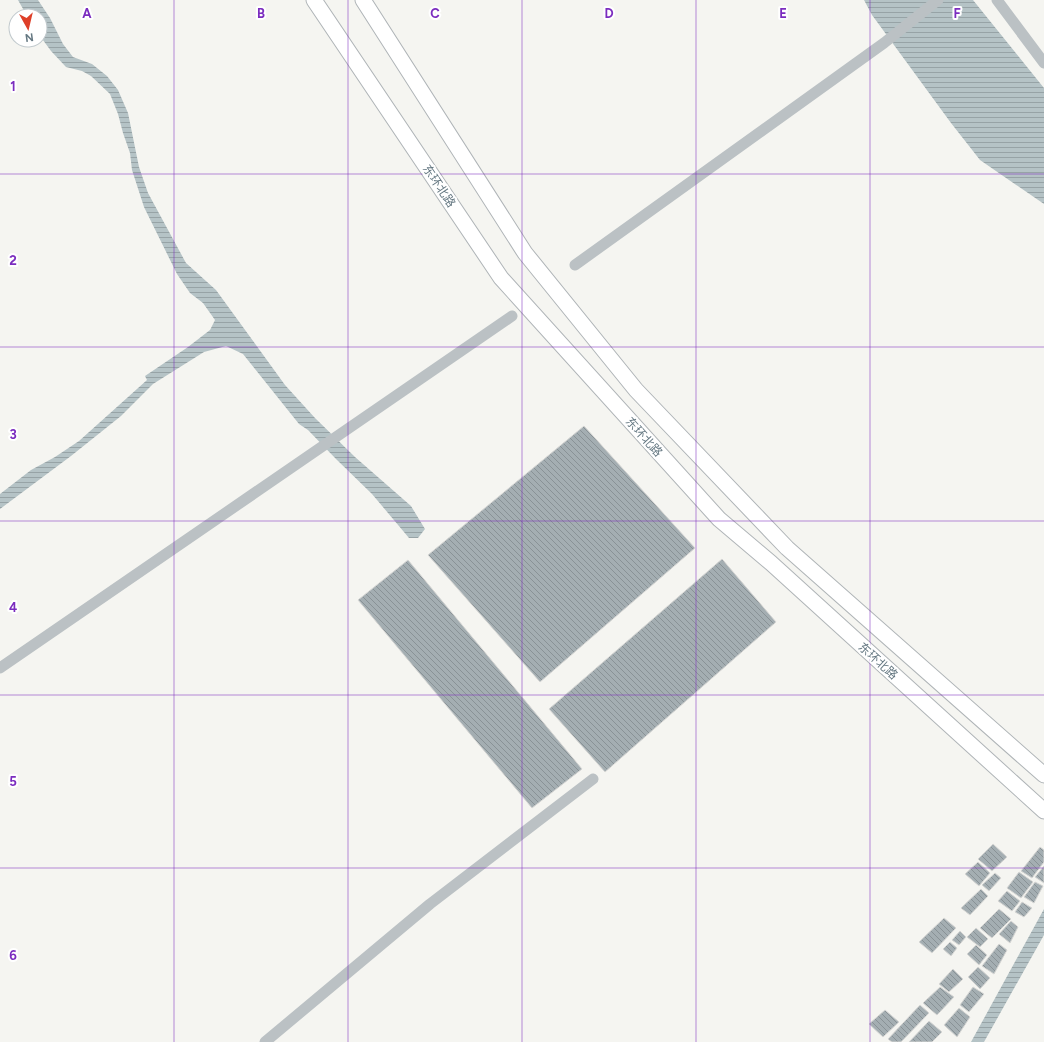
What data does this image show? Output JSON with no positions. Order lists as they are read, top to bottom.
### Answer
{
  "streets": {
    "highway": ["东环北路"]
  },
  "north": "bottom",
  "grid": {
    "columns": [
      "A",
      "B",
      "C",
      "D",
      "E",
      "F"
    ],
    "rows": [
      "1",
      "2",
      "3",
      "4",
      "5",
      "6"
    ]
  }
}
